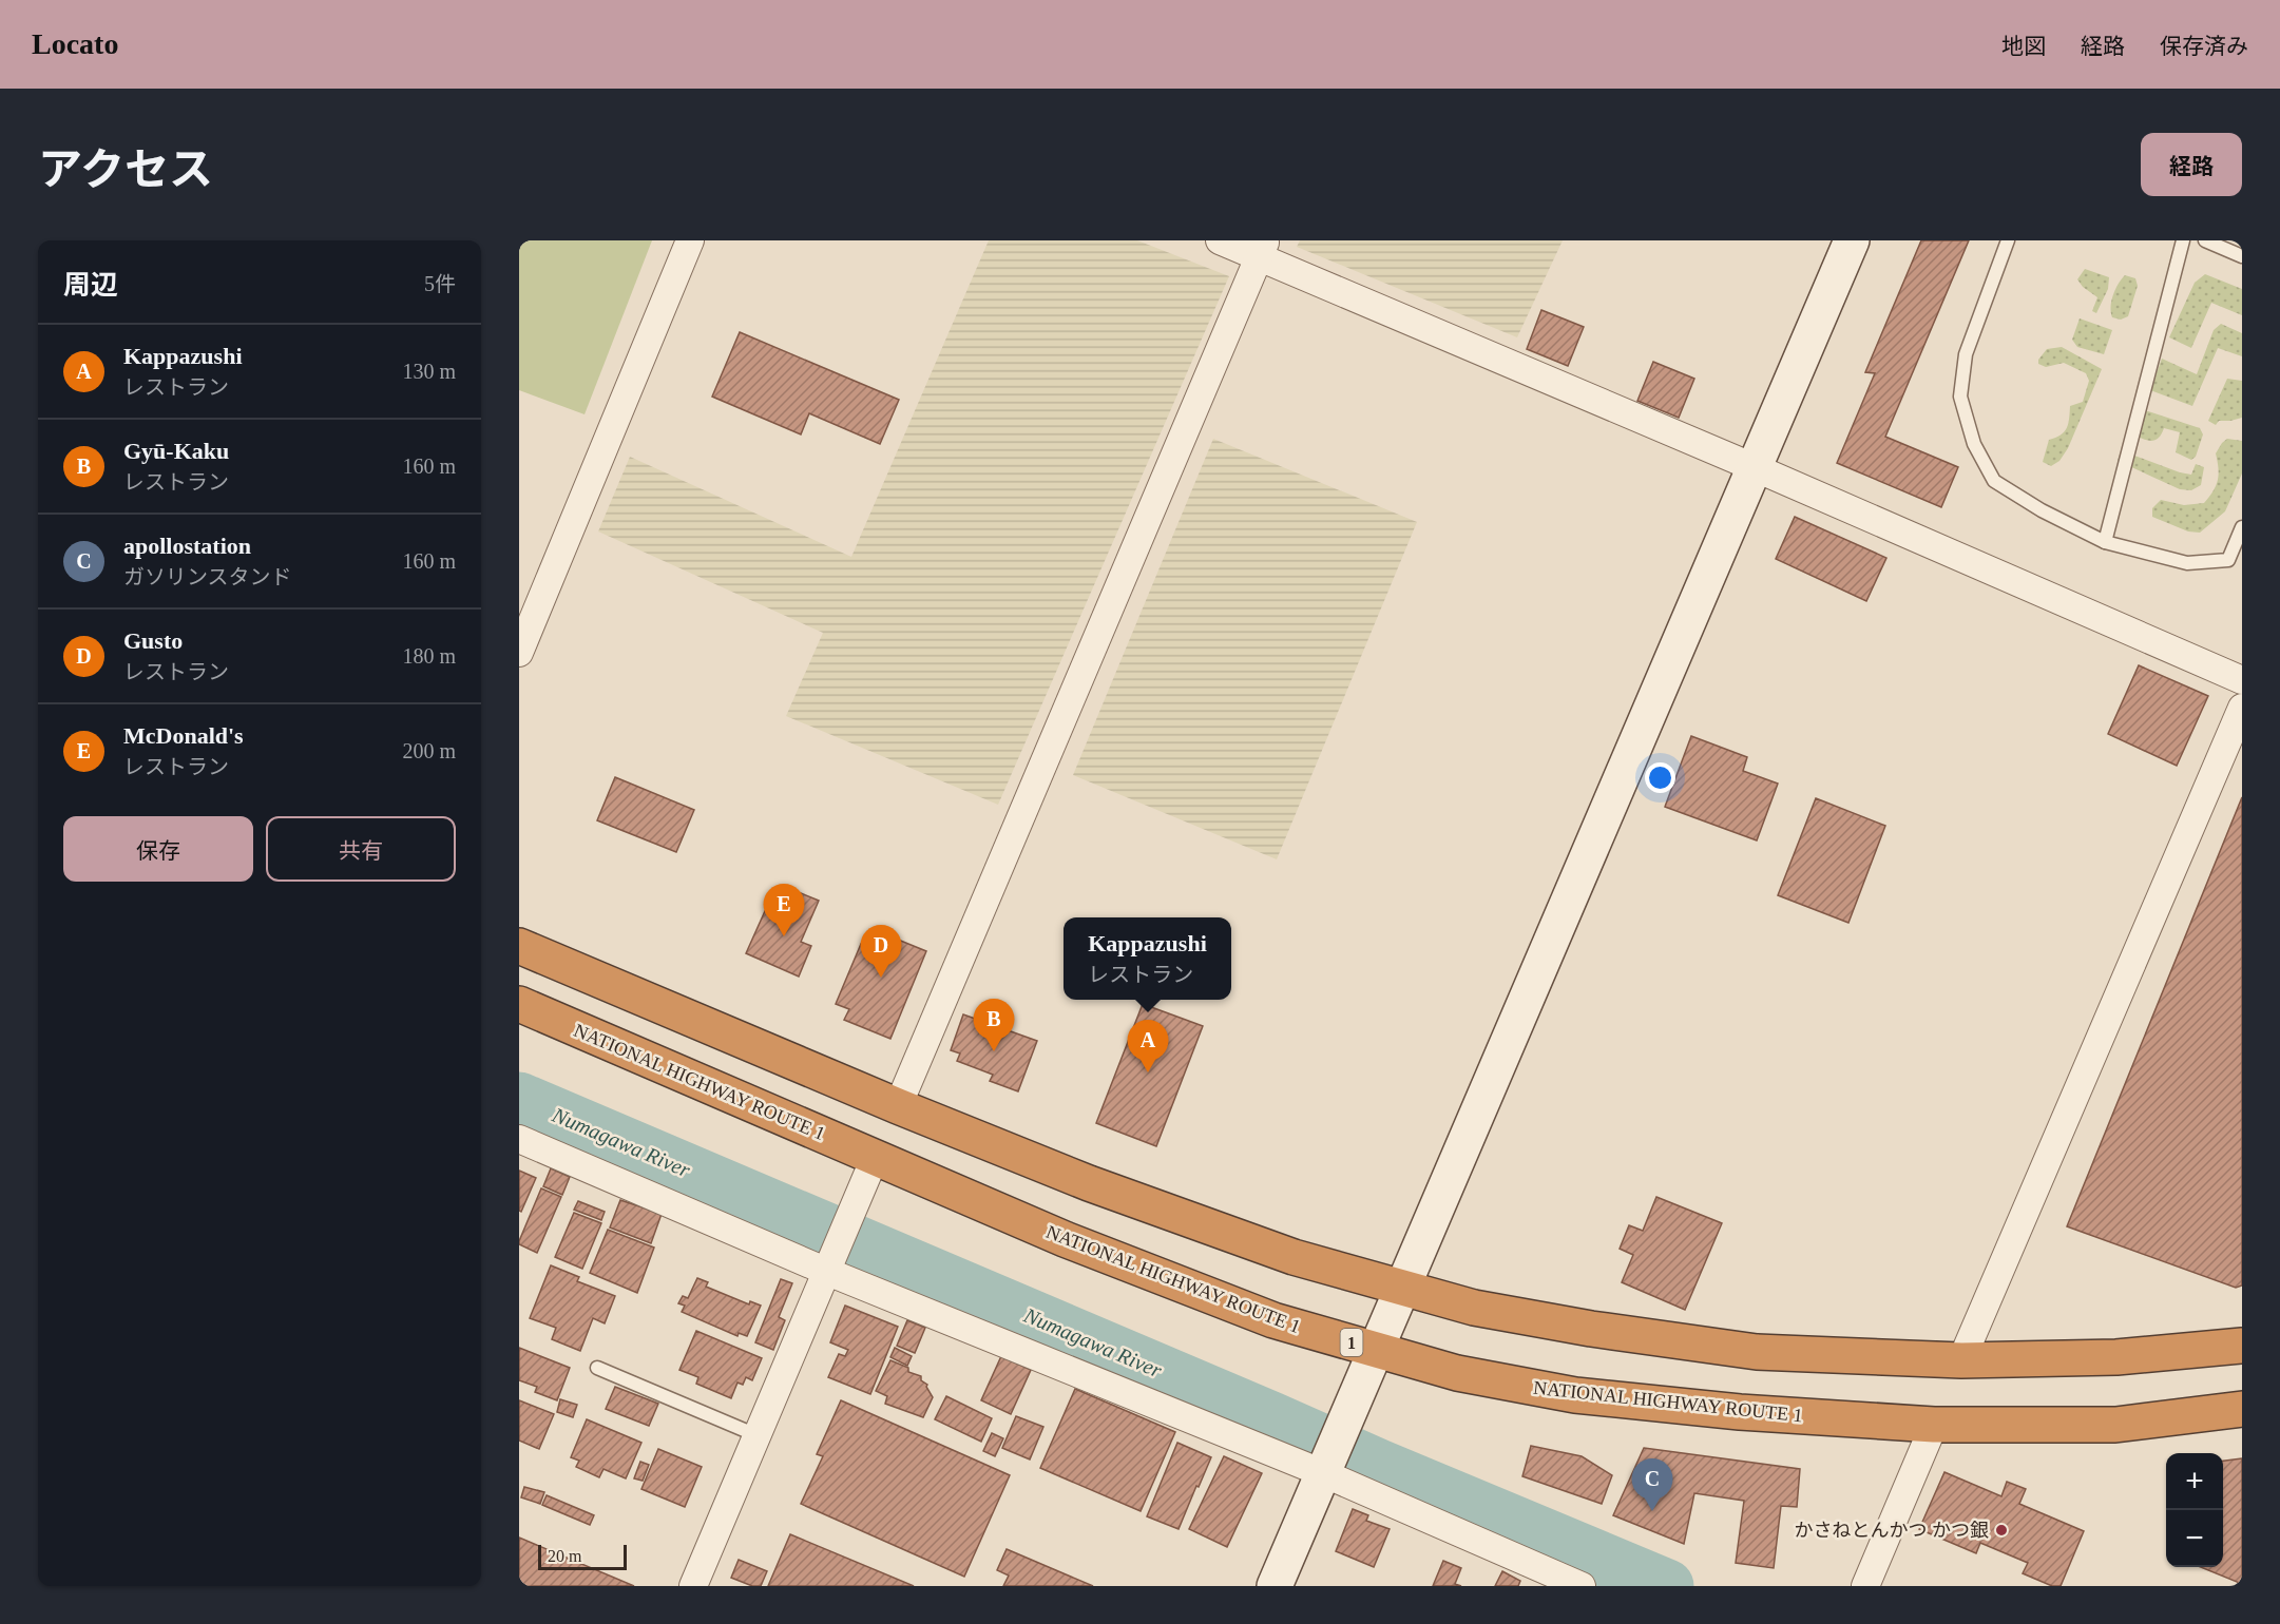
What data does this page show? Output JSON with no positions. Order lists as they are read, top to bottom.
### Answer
{
  "streets": {
    "highway": ["NATIONAL HIGHWAY ROUTE 1", "1"]
  },
  "water": ["Numagawa River"],
  "places": ["かさねとんかつ かつ銀"],
  "scale_bar": "20 m",
  "page": {
    "header": "Locato",
    "nav": ["地図", "経路", "保存済み"],
    "title": "アクセス",
    "buttons": [
      "経路",
      ["保存", "共有"]
    ],
    "heading": ["周辺", "5件"],
    "list": [
      {
        "mark": "A",
        "name": "Kappazushi",
        "note": "レストラン",
        "value": "130 m"
      },
      {
        "mark": "B",
        "name": "Gyū-Kaku",
        "note": "レストラン",
        "value": "160 m"
      },
      {
        "mark": "C",
        "name": "apollostation",
        "note": "ガソリンスタンド",
        "value": "160 m"
      },
      {
        "mark": "D",
        "name": "Gusto",
        "note": "レストラン",
        "value": "180 m"
      },
      {
        "mark": "E",
        "name": "McDonald's",
        "note": "レストラン",
        "value": "200 m"
      }
    ],
    "pins": [
      "E",
      "D",
      "B",
      "A",
      "C"
    ],
    "popup": ["Kappazushi", "レストラン"],
    "map_buttons": ["+", "−"],
    "scale": "20 m"
  }
}
